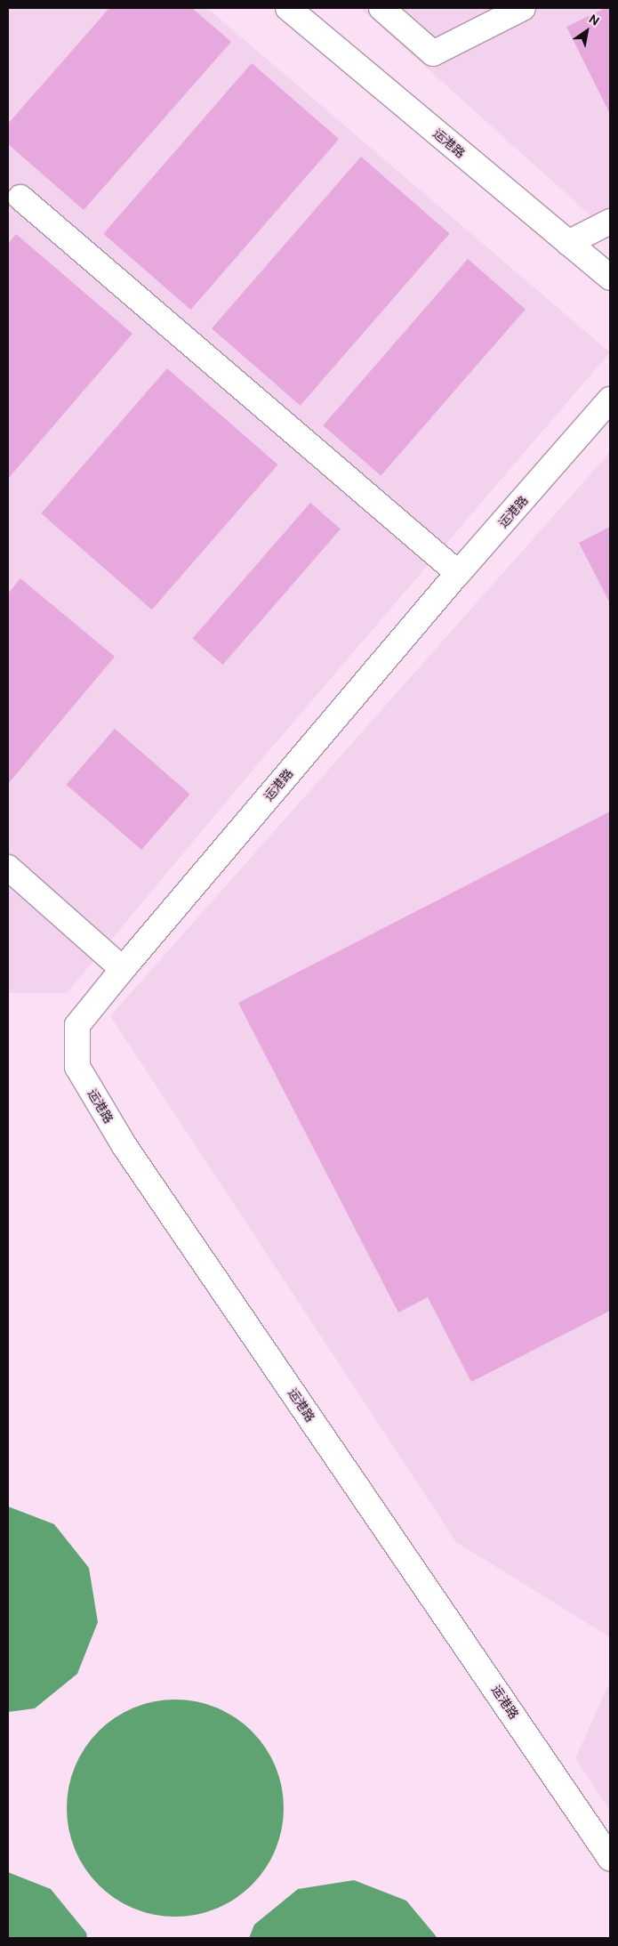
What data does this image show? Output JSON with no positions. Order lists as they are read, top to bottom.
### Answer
{
  "streets": {
    "street": ["运港路"]
  },
  "north": "top right"
}
